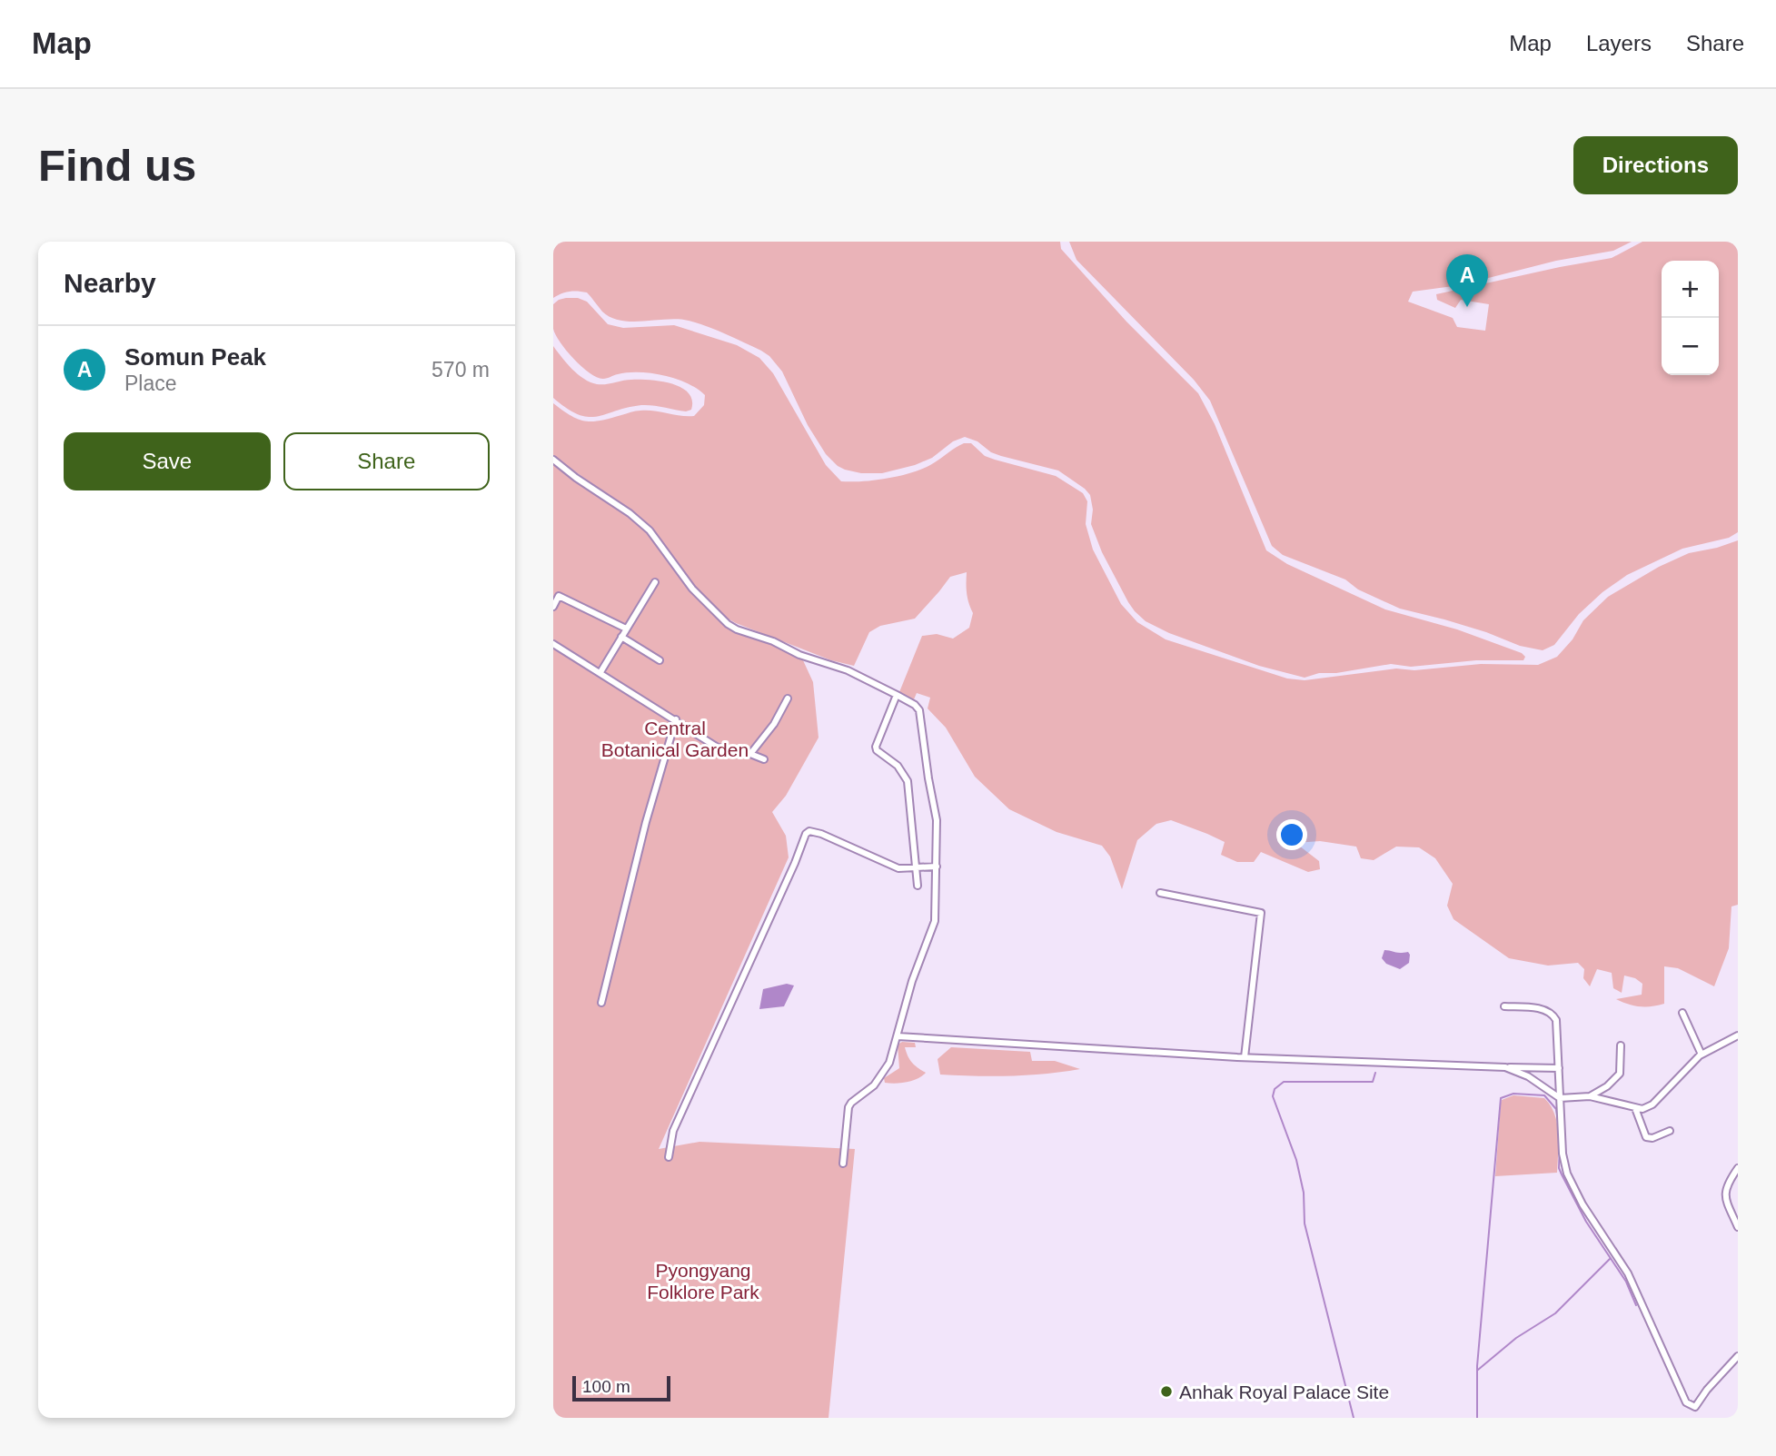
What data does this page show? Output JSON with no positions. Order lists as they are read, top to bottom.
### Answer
{
  "parks": ["Central Botanical Garden", "Pyongyang Folklore Park"],
  "places": ["Anhak Royal Palace Site"],
  "scale_bar": "100 m",
  "page": {
    "header": "Map",
    "nav": ["Map", "Layers", "Share"],
    "buttons": [
      "Directions",
      ["Save", "Share"]
    ],
    "title": "Find us",
    "heading": "Nearby",
    "pins": "A",
    "map_buttons": ["+", "−"],
    "list": [
      {
        "mark": "A",
        "name": "Somun Peak",
        "note": "Place",
        "value": "570 m"
      }
    ],
    "scale": "100 m"
  }
}
